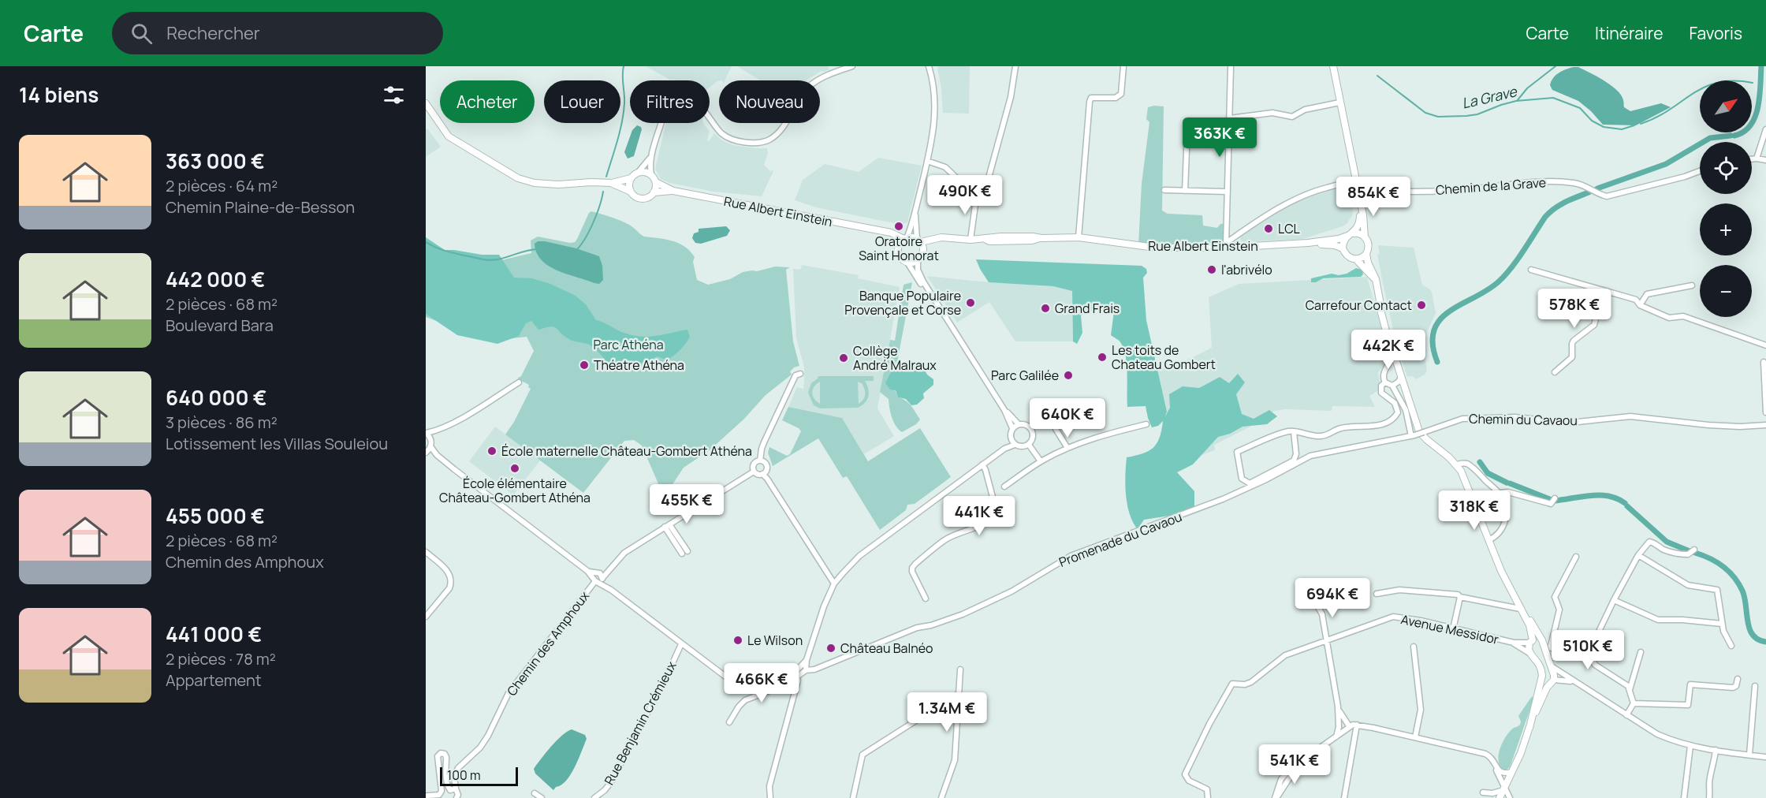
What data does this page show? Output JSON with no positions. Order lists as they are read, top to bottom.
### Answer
{
  "streets": {
    "street": [
      "Chemin de la Grave",
      "Rue Albert Einstein",
      "Chemin du Cavaou",
      "Promenade du Cavaou",
      "Avenue Messidor",
      "Chemin des Amphoux",
      "Rue Benjamin Crémieux"
    ]
  },
  "crossings": [
    ["Chemin de la Grave", "Rue Albert Einstein"],
    ["Chemin du Cavaou", "Promenade du Cavaou"]
  ],
  "water": ["La Grave"],
  "parks": ["Parc Athéna"],
  "places": [
    "Oratoire Saint Honorat",
    "LCL",
    "l'abrivélo",
    "Banque Populaire Provençale et Corse",
    "Carrefour Contact",
    "Grand Frais",
    "Les toits de Chateau Gombert",
    "Collège André Malraux",
    "Théatre Athéna",
    "Parc Galilée",
    "École maternelle Château-Gombert Athéna",
    "École élémentaire Château-Gombert Athéna",
    "Le Wilson",
    "Château Balnéo"
  ],
  "scale_bar": "100 m",
  "north": "top right",
  "page": {
    "header": "Carte",
    "search": "Rechercher",
    "nav": ["Carte", "Itinéraire", "Favoris"],
    "heading": "14 biens",
    "map_buttons": ["+", "−"],
    "chip": [
      "Acheter",
      "Louer",
      "Filtres",
      "Nouveau"
    ],
    "price": [
      "363K €",
      "490K €",
      "854K €",
      "578K €",
      "442K €",
      "640K €",
      "455K €",
      "318K €",
      "441K €",
      "694K €",
      "510K €",
      "466K €",
      "1.34M €",
      "541K €"
    ],
    "list": [
      {
        "name": "363 000 €",
        "note": "2 pièces · 64 m² · Chemin Plaine-de-Besson"
      },
      {
        "name": "442 000 €",
        "note": "2 pièces · 68 m² · Boulevard Bara"
      },
      {
        "name": "640 000 €",
        "note": "3 pièces · 86 m² · Lotissement les Villas Souleiou"
      },
      {
        "name": "455 000 €",
        "note": "2 pièces · 68 m² · Chemin des Amphoux"
      },
      {
        "name": "441 000 €",
        "note": "2 pièces · 78 m² · Appartement"
      }
    ],
    "scale": "100 m"
  }
}
